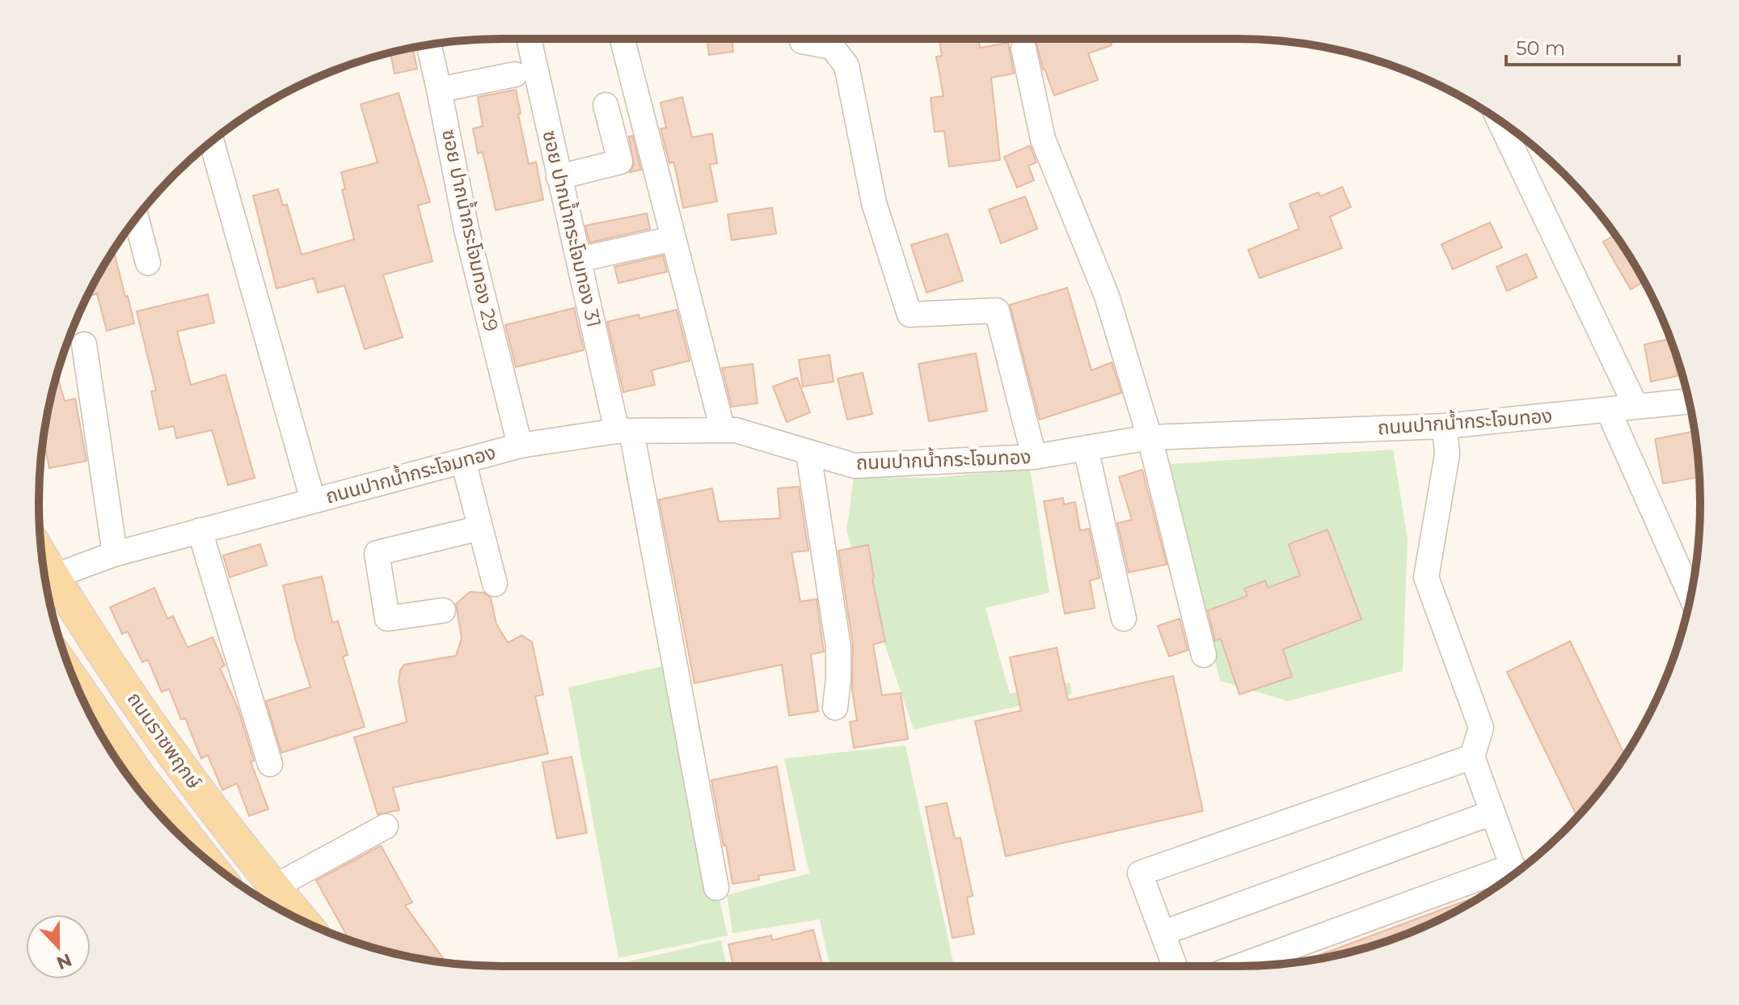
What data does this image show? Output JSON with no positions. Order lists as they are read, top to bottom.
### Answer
{
  "streets": {
    "main road": ["ถนนราชพฤกษ์"],
    "street": ["ซอย ปากน้ำกระโจมทอง 31", "ซอย ปากน้ำกระโจมทอง 29", "ถนนปากน้ำกระโจมทอง"]
  },
  "crossings": [
    ["ซอย ปากน้ำกระโจมทอง 31", "ถนนปากน้ำกระโจมทอง"],
    ["ซอย ปากน้ำกระโจมทอง 29", "ถนนปากน้ำกระโจมทอง"],
    ["ถนนปากน้ำกระโจมทอง", "ถนนราชพฤกษ์"]
  ],
  "scale_bar": "50 m",
  "north": "bottom"
}
